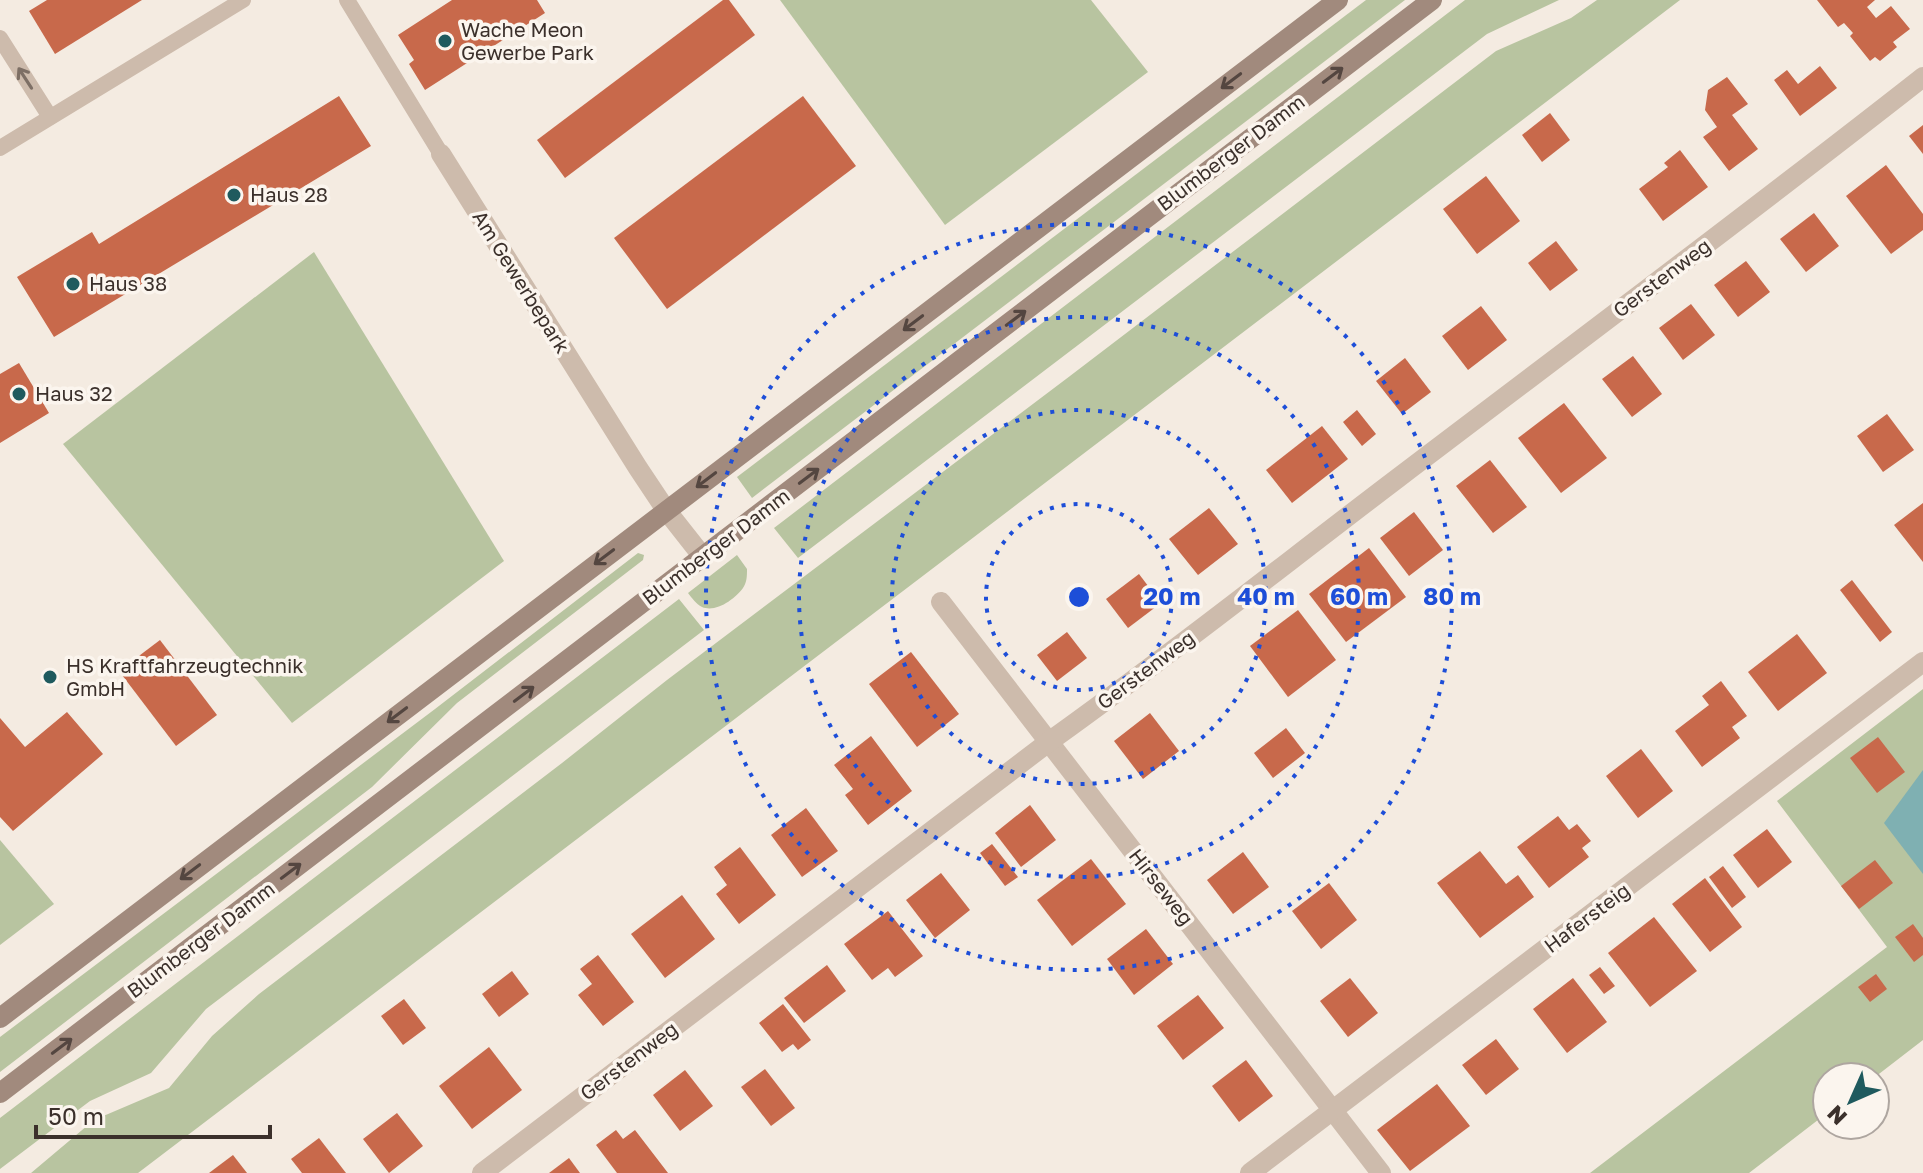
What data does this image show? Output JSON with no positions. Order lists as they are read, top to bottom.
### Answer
{
  "streets": {
    "main road": ["Blumberger Damm"],
    "street": [
      "Gerstenweg",
      "Am Gewerbepark",
      "Hirseweg",
      "Hafersteig"
    ]
  },
  "crossings": [
    ["Blumberger Damm", "Am Gewerbepark"],
    ["Gerstenweg", "Hirseweg"],
    ["Hirseweg", "Hafersteig"]
  ],
  "places": [
    "Wache Meon Gewerbe Park",
    "Haus 28",
    "Haus 38",
    "Haus 32",
    "HS Kraftfahrzeugtechnik GmbH"
  ],
  "scale_bar": "50 m",
  "north": "bottom left",
  "rings": [
    "20 m",
    "40 m",
    "60 m",
    "80 m"
  ]
}
